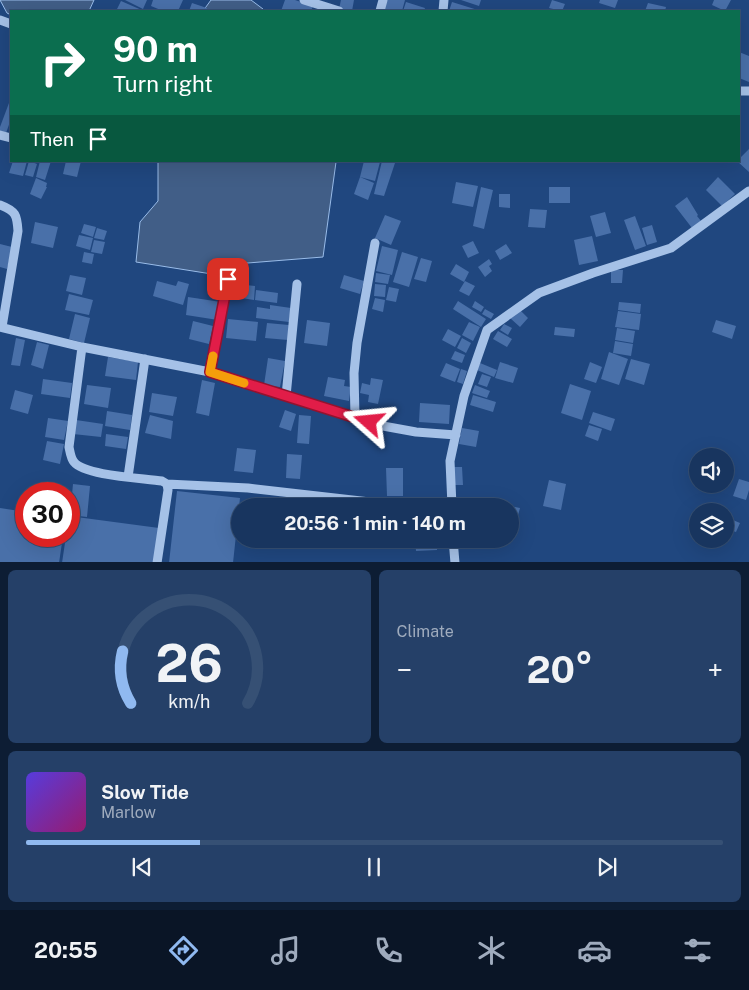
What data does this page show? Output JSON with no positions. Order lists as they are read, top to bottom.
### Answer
{
  "page": {
    "turn": ["90 m", "Turn right"],
    "then": "Then",
    "limit": "30",
    "trip": "20:56 · 1 min · 140 m",
    "tile": "Climate",
    "heat": ["−", "20°", "+"],
    "song": ["Slow Tide", "Marlow"],
    "tabs": "20:55",
    "gauge": ["26", "km/h"]
  }
}
